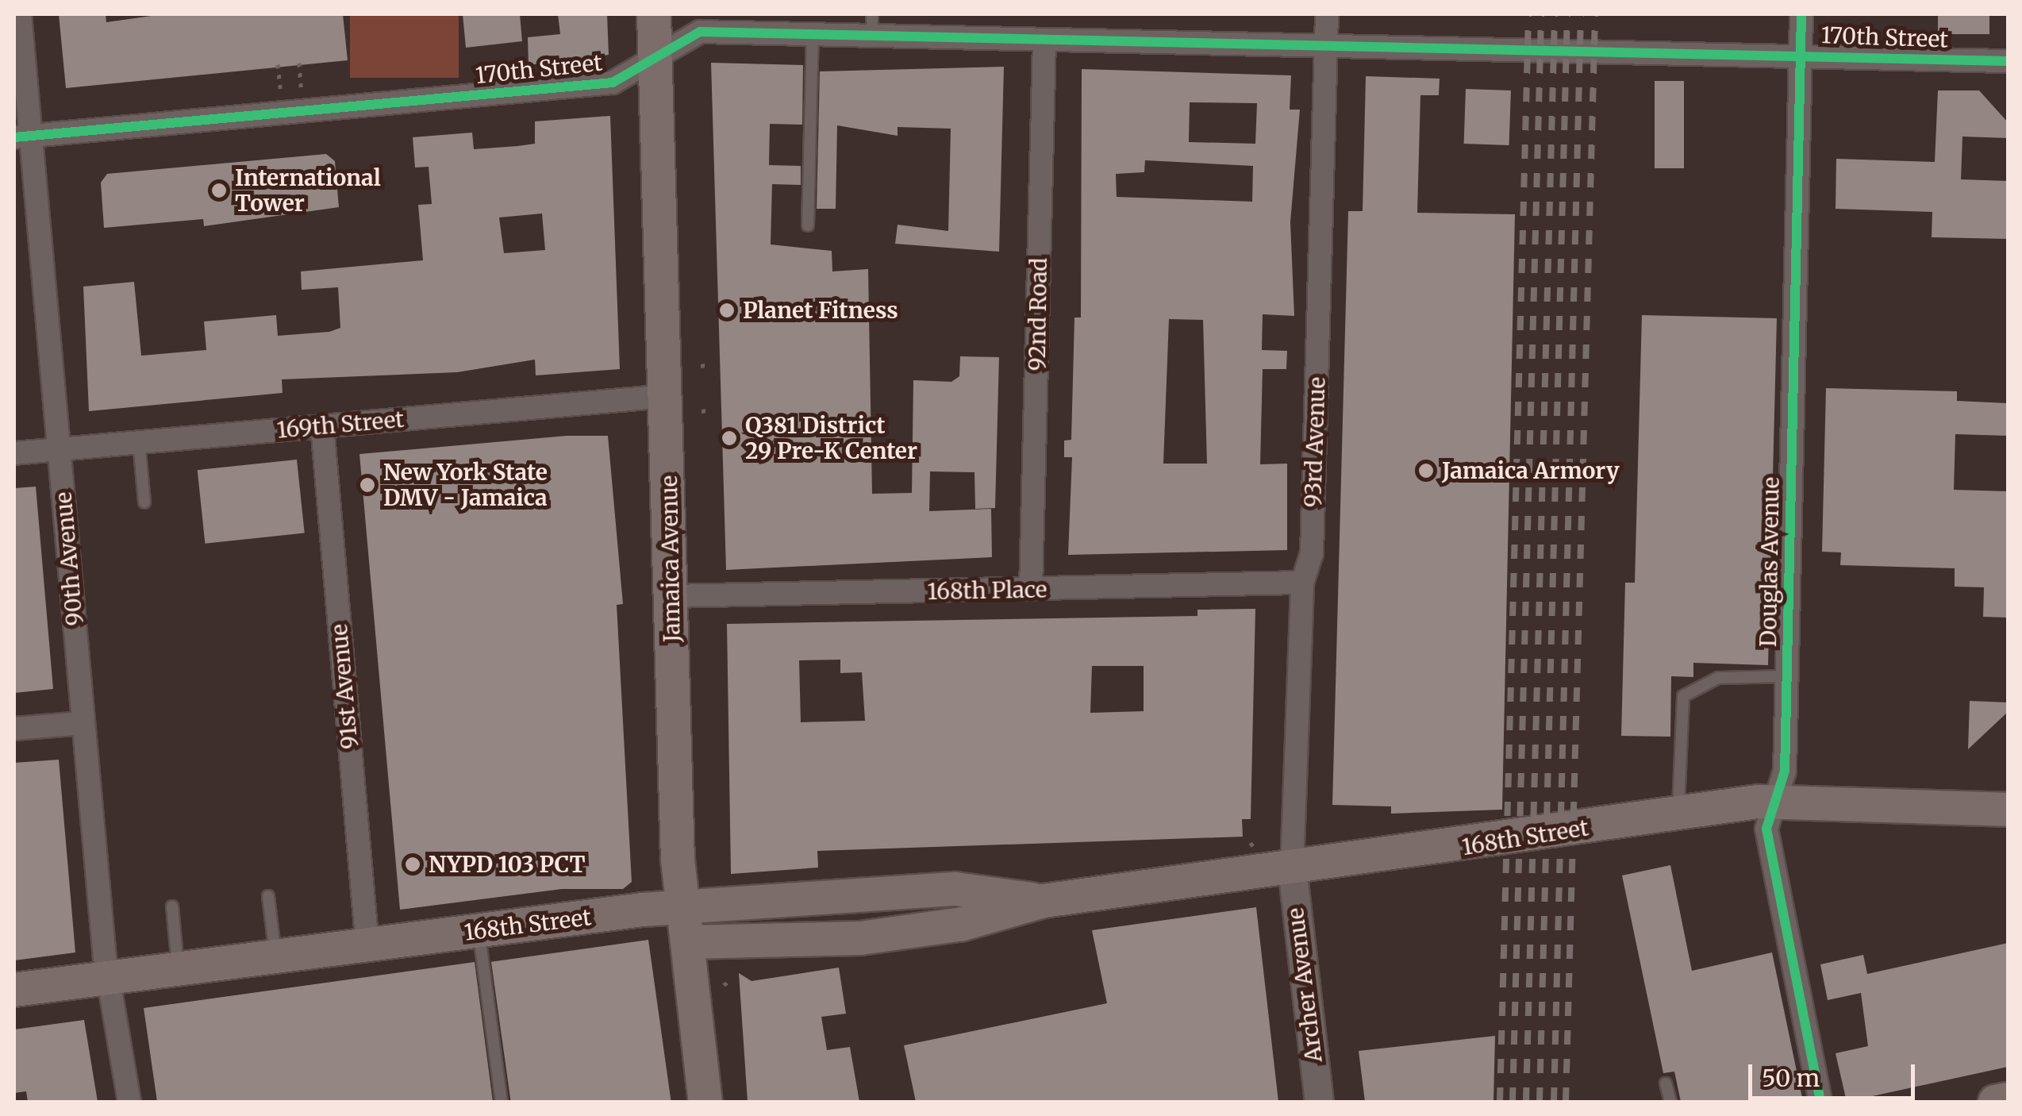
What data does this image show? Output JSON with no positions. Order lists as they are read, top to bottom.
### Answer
{
  "streets": {
    "main road": ["Jamaica Avenue", "168th Street"],
    "street": [
      "170th Street",
      "92nd Road",
      "169th Street",
      "93rd Avenue",
      "90th Avenue",
      "Douglas Avenue",
      "168th Place",
      "91st Avenue",
      "Archer Avenue"
    ]
  },
  "crossings": [
    ["170th Street", "92nd Road"],
    ["170th Street", "93rd Avenue"],
    ["170th Street", "90th Avenue"],
    ["170th Street", "Jamaica Avenue"],
    ["170th Street", "Douglas Avenue"],
    ["92nd Road", "168th Place"],
    ["169th Street", "90th Avenue"],
    ["169th Street", "Jamaica Avenue"],
    ["169th Street", "91st Avenue"],
    ["93rd Avenue", "168th Place"],
    ["93rd Avenue", "168th Street"],
    ["93rd Avenue", "Archer Avenue"],
    ["90th Avenue", "168th Street"],
    ["Jamaica Avenue", "168th Place"],
    ["Jamaica Avenue", "168th Street"],
    ["Douglas Avenue", "168th Street"],
    ["91st Avenue", "168th Street"],
    ["168th Street", "Archer Avenue"]
  ],
  "places": [
    "International Tower",
    "Planet Fitness",
    "Q381 District 29 Pre-K Center",
    "Jamaica Armory",
    "New York State DMV - Jamaica",
    "NYPD 103 PCT"
  ],
  "scale_bar": "50 m"
}
